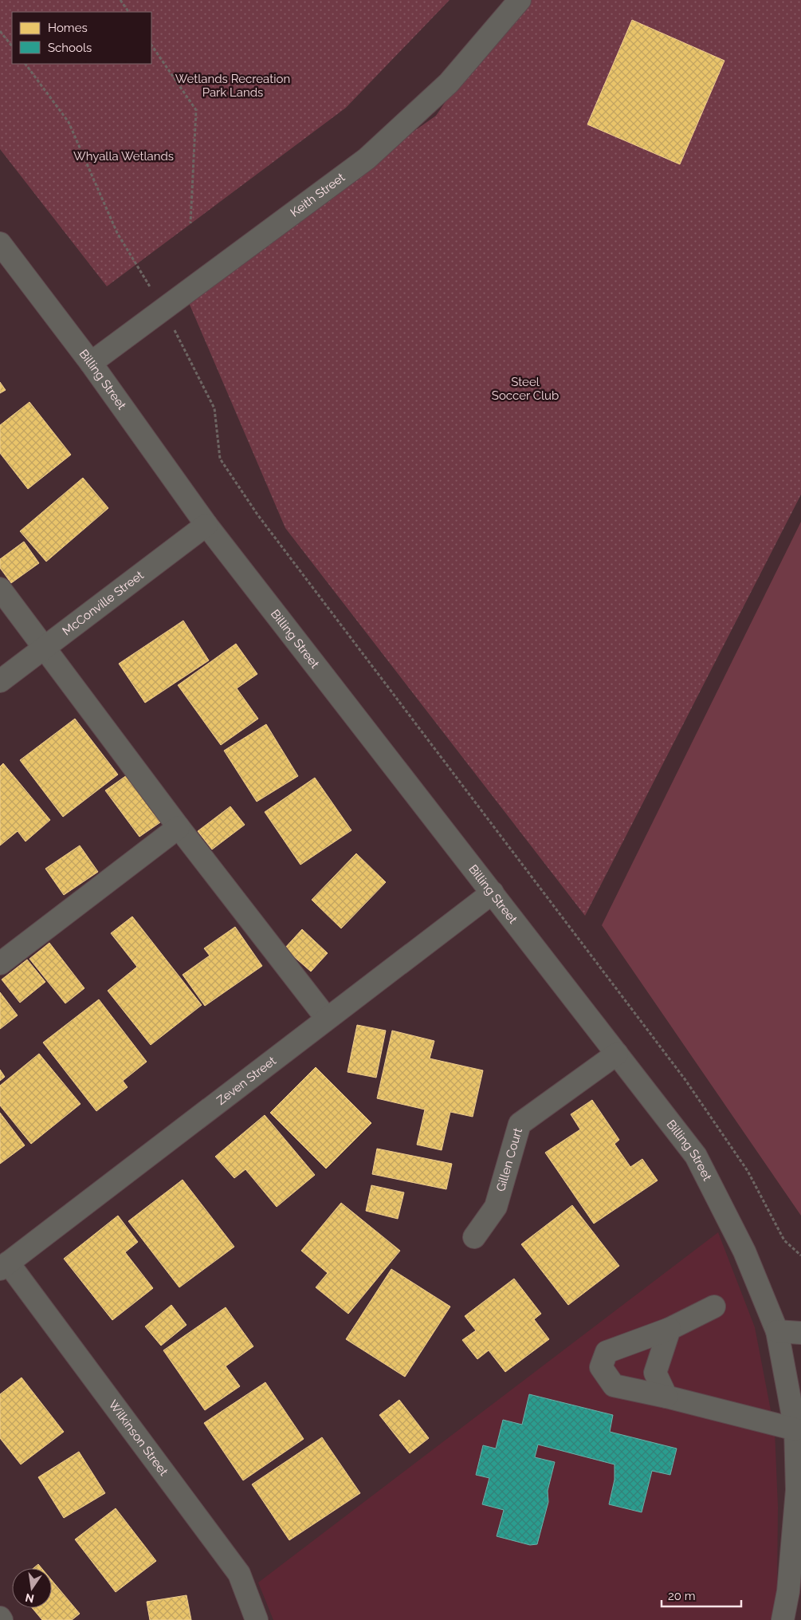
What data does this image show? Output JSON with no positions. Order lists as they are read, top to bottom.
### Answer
{
  "streets": {
    "street": [
      "Keith Street",
      "Billing Street",
      "McConville Street",
      "Zeven Street",
      "Gillen Court",
      "Wilkinson Street"
    ]
  },
  "crossings": [
    ["Keith Street", "Billing Street"],
    ["Billing Street", "McConville Street"],
    ["Billing Street", "Zeven Street"],
    ["Billing Street", "Gillen Court"],
    ["Zeven Street", "Wilkinson Street"]
  ],
  "parks": ["Wetlands Recreation Park Lands", "Whyalla Wetlands", "Steel Soccer Club"],
  "legend": ["Homes", "Schools"],
  "scale_bar": "20 m",
  "north": "bottom"
}
